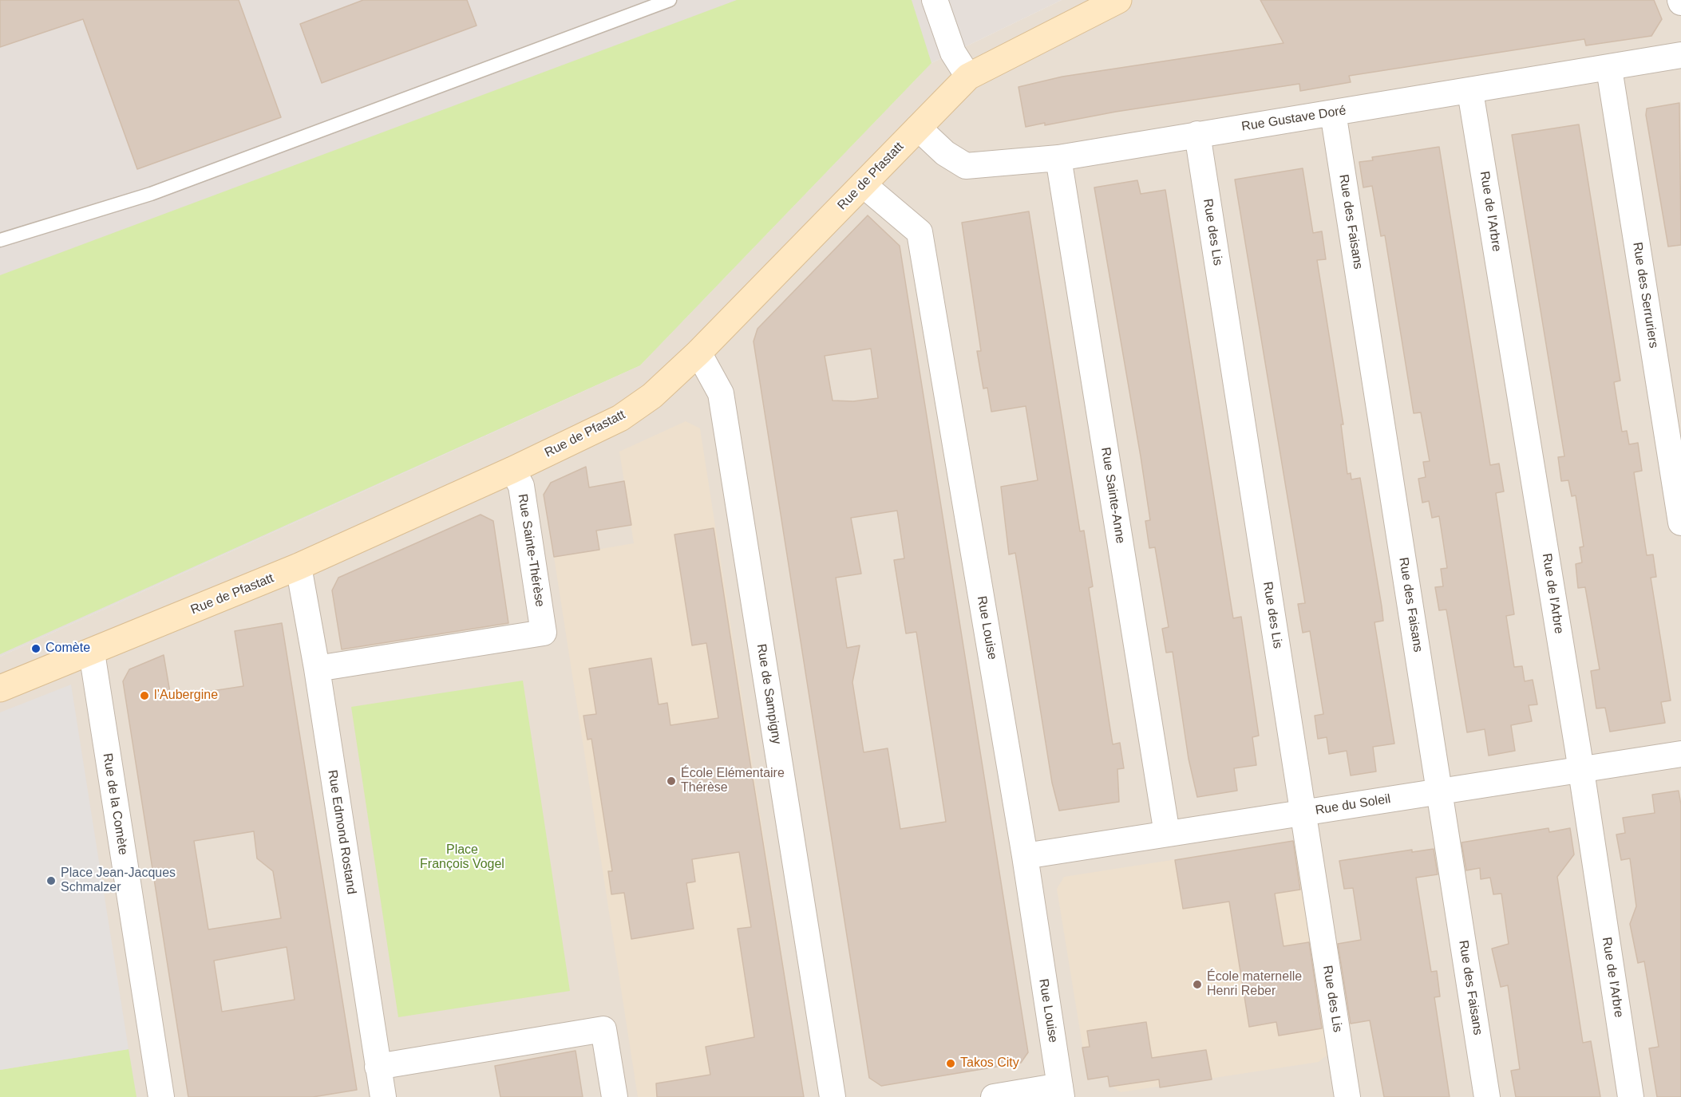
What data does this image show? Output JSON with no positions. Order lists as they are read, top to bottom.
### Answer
{
  "streets": {
    "street": [
      "Rue Gustave Doré",
      "Rue de Pfastatt",
      "Rue de l'Arbre",
      "Rue des Faisans",
      "Rue des Lis",
      "Rue des Serruriers",
      "Rue Sainte-Anne",
      "Rue Sainte-Thérèse",
      "Rue Louise",
      "Rue de Sampigny",
      "Rue de la Comète",
      "Rue du Soleil",
      "Rue Edmond Rostand"
    ]
  },
  "crossings": [
    ["Rue Gustave Doré", "Rue de Pfastatt"],
    ["Rue Gustave Doré", "Rue de l'Arbre"],
    ["Rue Gustave Doré", "Rue des Faisans"],
    ["Rue Gustave Doré", "Rue des Lis"],
    ["Rue Gustave Doré", "Rue des Serruriers"],
    ["Rue Gustave Doré", "Rue Sainte-Anne"],
    ["Rue de Pfastatt", "Rue Sainte-Thérèse"],
    ["Rue de Pfastatt", "Rue Louise"],
    ["Rue de Pfastatt", "Rue de Sampigny"],
    ["Rue de Pfastatt", "Rue de la Comète"],
    ["Rue de Pfastatt", "Rue Edmond Rostand"],
    ["Rue de l'Arbre", "Rue du Soleil"],
    ["Rue des Faisans", "Rue du Soleil"],
    ["Rue des Lis", "Rue du Soleil"],
    ["Rue Sainte-Anne", "Rue du Soleil"],
    ["Rue Sainte-Thérèse", "Rue Edmond Rostand"],
    ["Rue Louise", "Rue du Soleil"]
  ],
  "parks": ["Place François Vogel"],
  "places": [
    "Comète",
    "l’Aubergine",
    "École Elémentaire Thérèse",
    "Place Jean-Jacques Schmalzer",
    "École maternelle Henri Reber",
    "Takos City"
  ]
}
